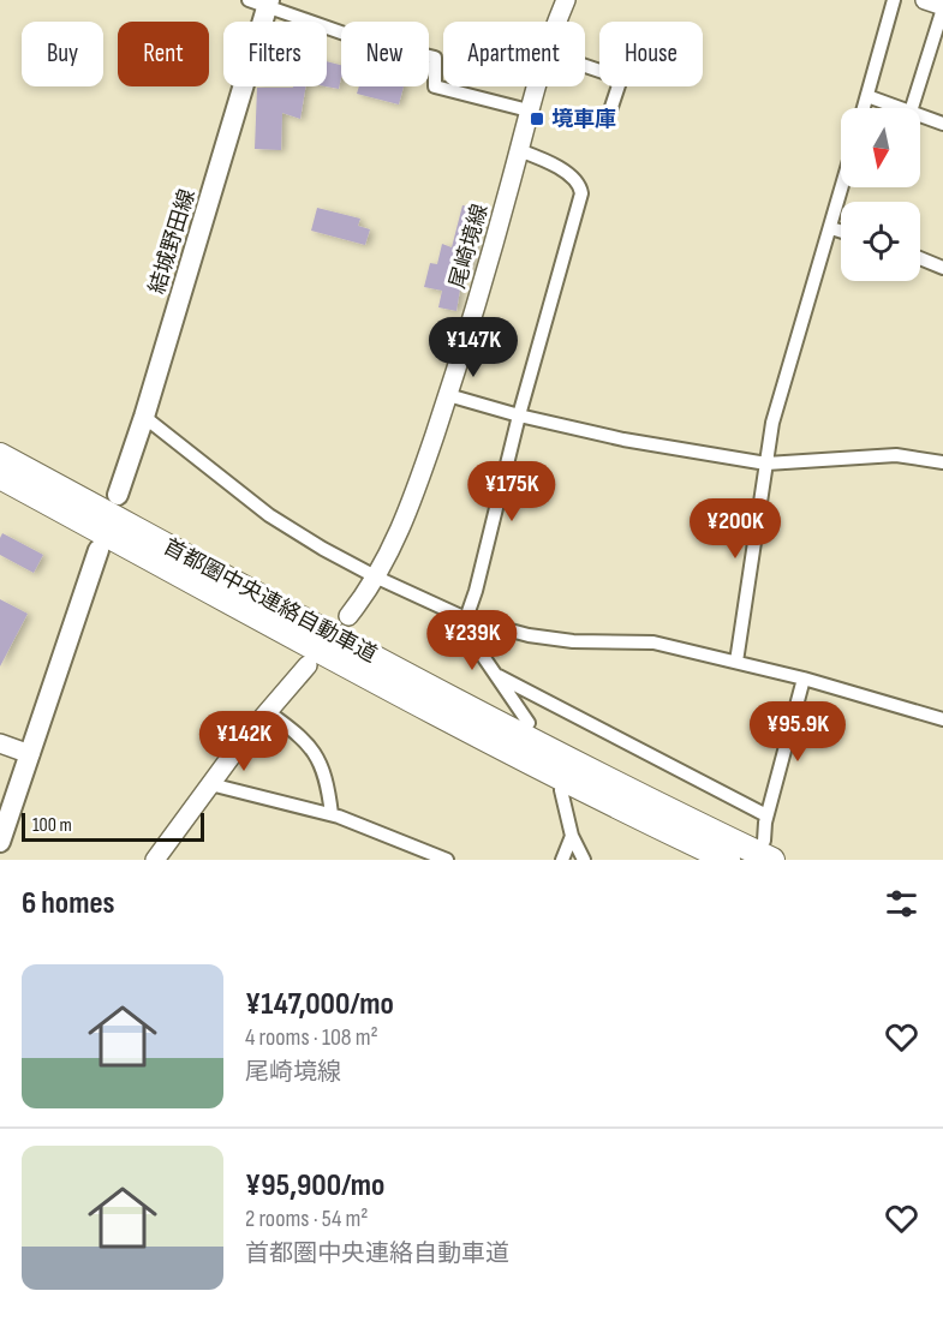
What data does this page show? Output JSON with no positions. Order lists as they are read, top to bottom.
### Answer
{
  "streets": {
    "highway": ["首都圏中央連絡自動車道"],
    "main road": ["結城野田線", "尾崎境線"]
  },
  "places": {
    "transit": ["境車庫"]
  },
  "scale_bar": "100 m",
  "north": "bottom",
  "page": {
    "chip": [
      "Buy",
      "Rent",
      "Filters",
      "New",
      "Apartment",
      "House"
    ],
    "price": [
      "¥147K",
      "¥175K",
      "¥200K",
      "¥239K",
      "¥95.9K",
      "¥142K"
    ],
    "scale": "100 m",
    "heading": "6 homes",
    "list": [
      {
        "name": "¥147,000/mo",
        "note": "4 rooms · 108 m² · 尾崎境線"
      },
      {
        "name": "¥95,900/mo",
        "note": "2 rooms · 54 m² · 首都圏中央連絡自動車道"
      }
    ]
  }
}
